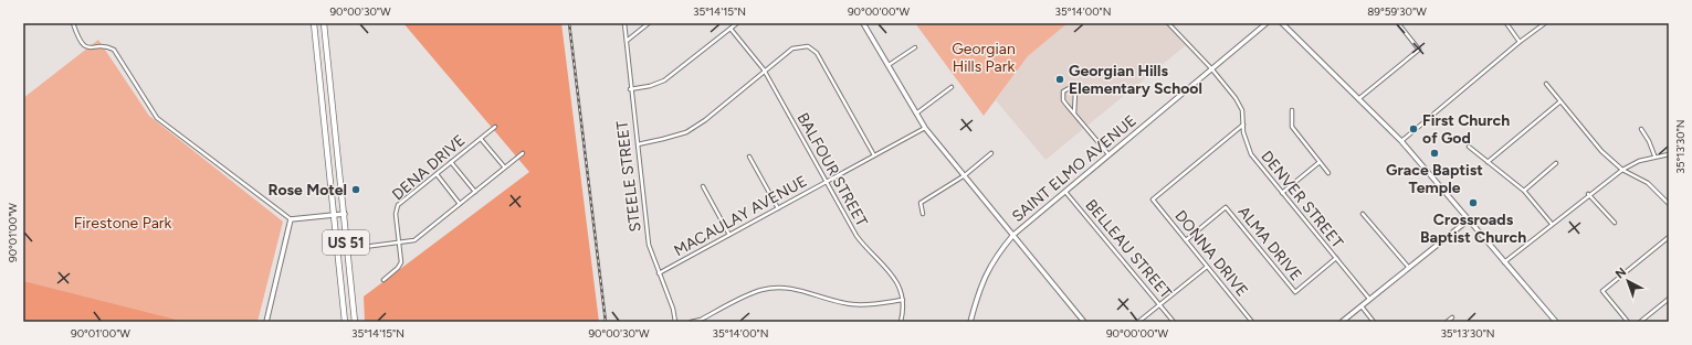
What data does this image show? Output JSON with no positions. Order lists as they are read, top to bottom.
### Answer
{
  "streets": {
    "highway": ["US 51"],
    "street": [
      "DENA DRIVE",
      "SAINT ELMO AVENUE",
      "BALFOUR STREET",
      "STEELE STREET",
      "DENVER STREET",
      "MACAULAY AVENUE",
      "ALMA DRIVE",
      "BELLEAU STREET",
      "DONNA DRIVE"
    ]
  },
  "crossings": [
    ["SAINT ELMO AVENUE", "DENVER STREET"],
    ["SAINT ELMO AVENUE", "BELLEAU STREET"],
    ["BALFOUR STREET", "MACAULAY AVENUE"],
    ["STEELE STREET", "MACAULAY AVENUE"],
    ["DENVER STREET", "ALMA DRIVE"],
    ["DENVER STREET", "DONNA DRIVE"],
    ["ALMA DRIVE", "DONNA DRIVE"]
  ],
  "parks": ["Georgian Hills Park", "Firestone Park"],
  "places": [
    "Georgian Hills Elementary School",
    "First Church of God",
    "Grace Baptist Temple",
    "Rose Motel",
    "Crossroads Baptist Church"
  ],
  "north": "top left",
  "coordinates": [
    "90°00'30\"W",
    "35°14'15\"N",
    "90°00'00\"W",
    "35°14'00\"N",
    "89°59'30\"W",
    "35°13'30\"N",
    "90°01'00\"W"
  ]
}
